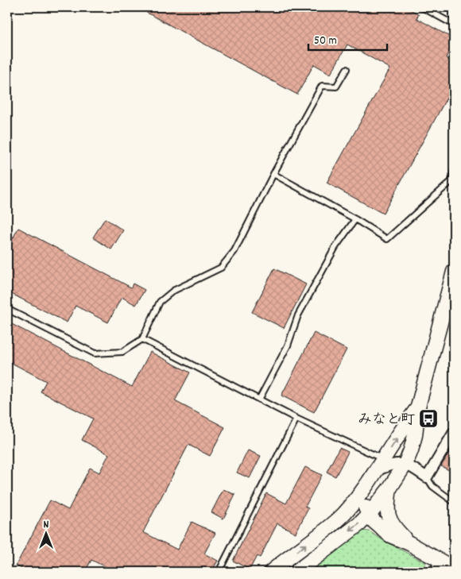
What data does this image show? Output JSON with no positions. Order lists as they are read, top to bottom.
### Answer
{
  "places": {
    "bus stop": ["みなと町"]
  },
  "scale_bar": "50 m",
  "north": "top"
}
